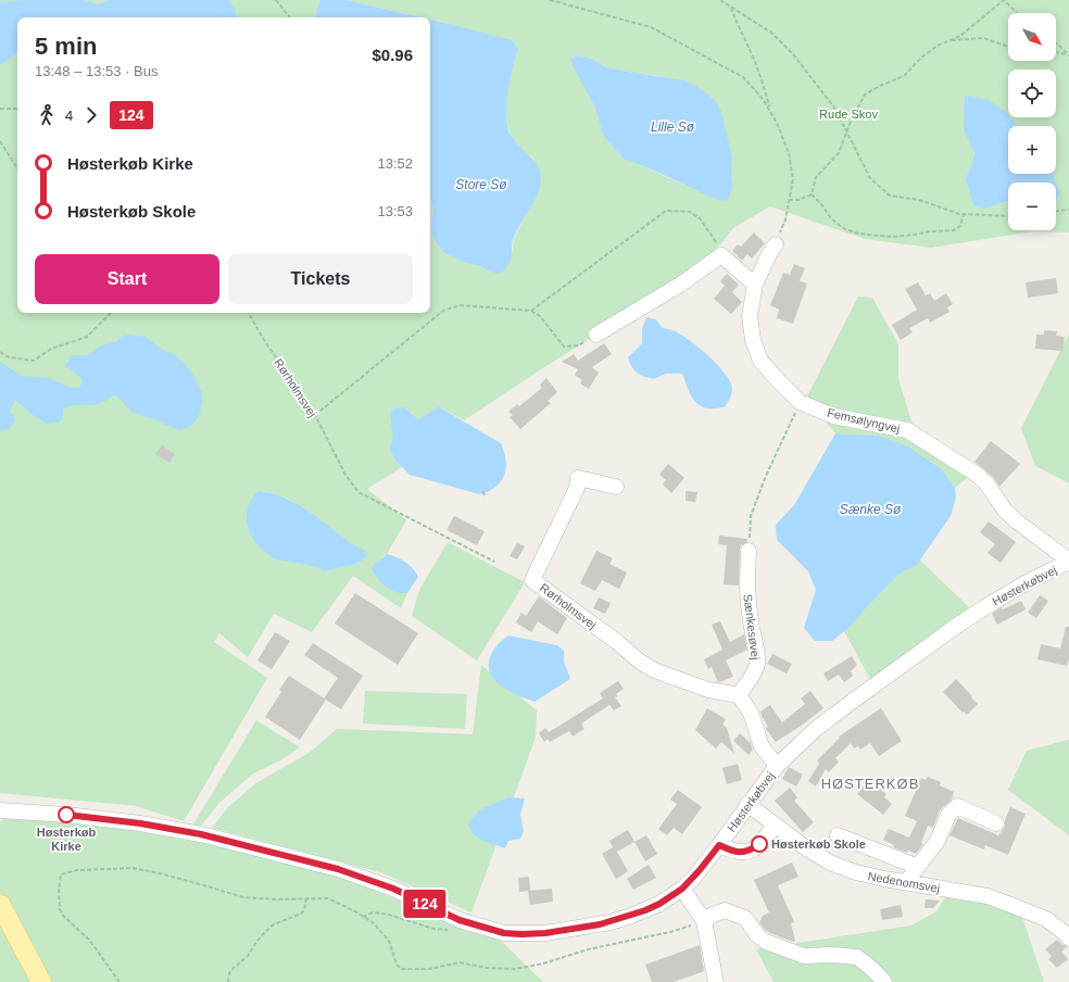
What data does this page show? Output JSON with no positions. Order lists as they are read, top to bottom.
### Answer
{
  "streets": {
    "street": [
      "Rørholmsvej",
      "Femsølyngvej",
      "Høsterkøbvej",
      "Sænkesøvej",
      "Nedenomsvej"
    ]
  },
  "crossings": [
    ["Rørholmsvej", "Sænkesøvej"],
    ["Femsølyngvej", "Høsterkøbvej"],
    ["Høsterkøbvej", "Nedenomsvej"]
  ],
  "districts": ["HØSTERKØB"],
  "water": ["Lille Sø", "Store Sø", "Sænke Sø"],
  "parks": ["Rude Skov"],
  "places": ["Høsterkøb Kirke", "Høsterkøb Skole"],
  "lines": ["bus line 124"],
  "north": "bottom right",
  "page": {
    "on_map": "124",
    "map_buttons": ["+", "−"],
    "heading": ["5 min", "13:48 – 13:53 · Bus", "$0.96"],
    "legs": ["4", "124"],
    "list": [
      {
        "name": "Høsterkøb Kirke",
        "value": "13:52"
      },
      {
        "name": "Høsterkøb Skole",
        "value": "13:53"
      }
    ],
    "buttons": ["Start", "Tickets"]
  }
}
